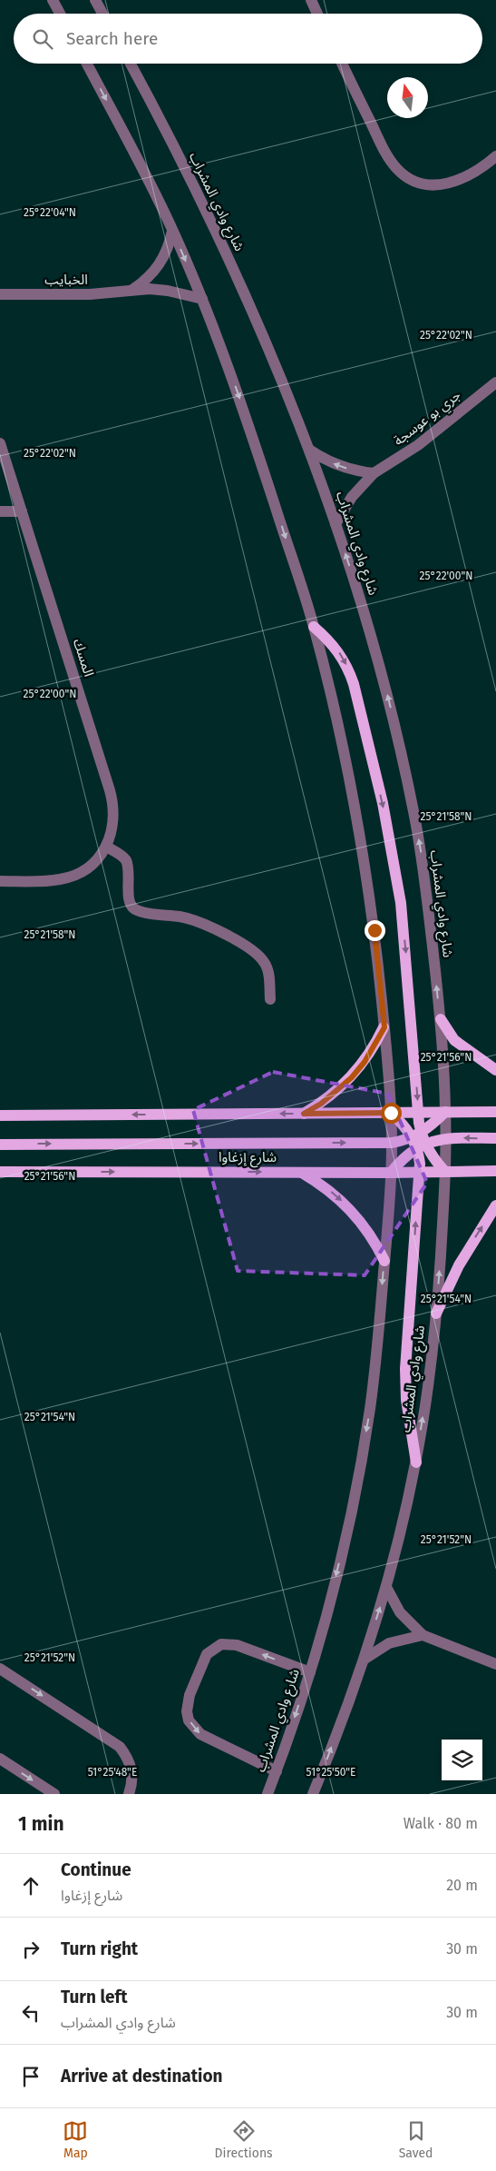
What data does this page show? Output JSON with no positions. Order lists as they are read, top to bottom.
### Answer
{
  "streets": {
    "main road": ["شارع إزغاوا"],
    "street": [
      "شارع وادي المشراب",
      "الخبايب",
      "جري بو عوسجة",
      "المسك"
    ]
  },
  "crossings": [
    ["شارع وادي المشراب", "الخبايب"],
    ["شارع وادي المشراب", "جري بو عوسجة"],
    ["شارع وادي المشراب", "شارع إزغاوا"]
  ],
  "north": "top",
  "page": {
    "search": "Search here",
    "heading": ["1 min", "Walk · 80 m"],
    "list": [
      ["Continue", "شارع إزغاوا", "20 m"],
      ["Turn right", "30 m"],
      ["Turn left", "شارع وادي المشراب", "30 m"],
      "Arrive at destination"
    ],
    "nav": ["Map", "Directions", "Saved"]
  },
  "coordinates": [
    "25°22'04\"N",
    "25°22'02\"N",
    "25°22'00\"N",
    "25°21'58\"N",
    "25°21'56\"N",
    "25°21'54\"N",
    "25°21'52\"N",
    "51°25'48\"E",
    "51°25'50\"E"
  ]
}
